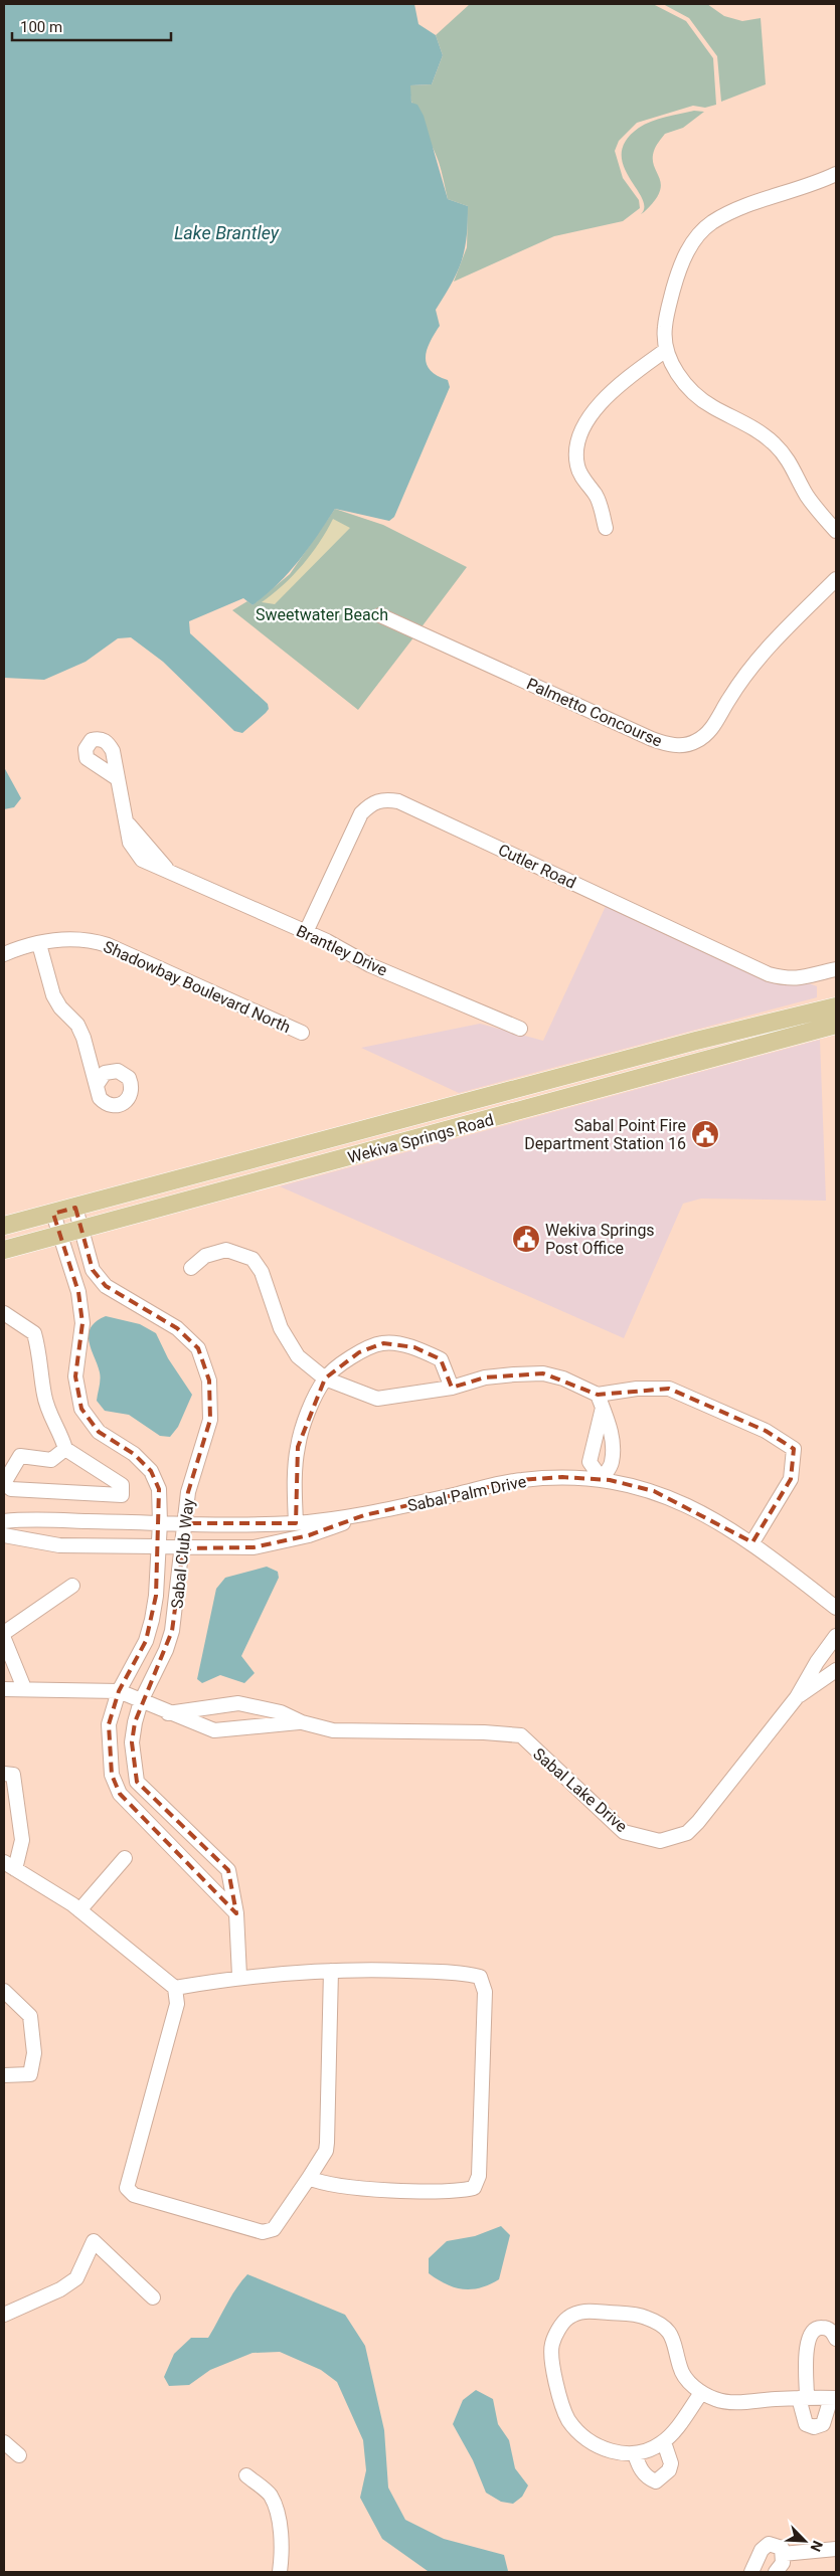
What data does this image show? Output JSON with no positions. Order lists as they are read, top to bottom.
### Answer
{
  "streets": {
    "main road": ["Wekiva Springs Road"],
    "street": [
      "Palmetto Concourse",
      "Cutler Road",
      "Brantley Drive",
      "Shadowbay Boulevard North",
      "Sabal Palm Drive",
      "Sabal Club Way",
      "Sabal Lake Drive"
    ]
  },
  "crossings": [
    ["Cutler Road", "Brantley Drive"],
    ["Wekiva Springs Road", "Sabal Club Way"],
    ["Sabal Palm Drive", "Sabal Club Way"],
    ["Sabal Club Way", "Sabal Lake Drive"]
  ],
  "water": ["Lake Brantley"],
  "parks": ["Sweetwater Beach"],
  "places": {
    "public building": ["Sabal Point Fire Department Station 16", "Wekiva Springs Post Office"]
  },
  "scale_bar": "100 m",
  "north": "bottom right"
}
